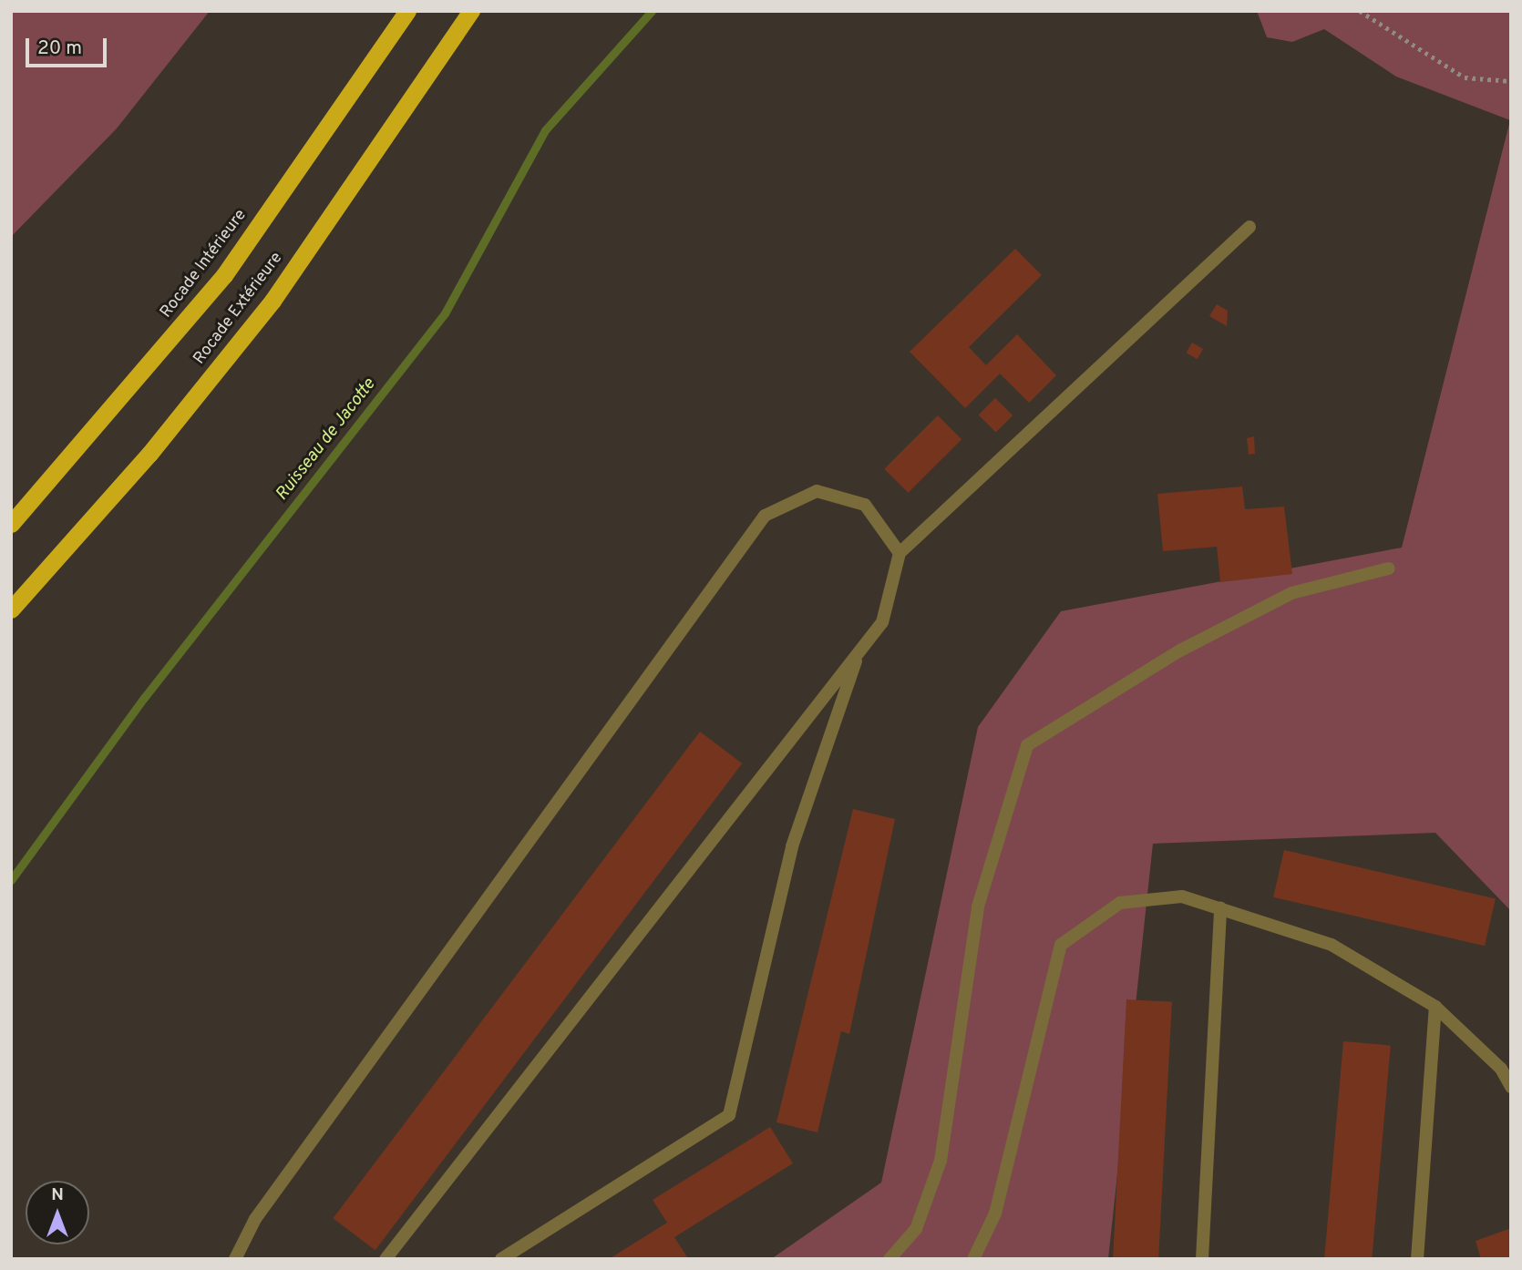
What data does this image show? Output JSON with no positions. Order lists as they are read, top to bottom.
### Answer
{
  "streets": {
    "highway": ["Rocade Intérieure", "Rocade Extérieure"]
  },
  "water": ["Ruisseau de Jacotte"],
  "scale_bar": "20 m",
  "north": "top"
}
